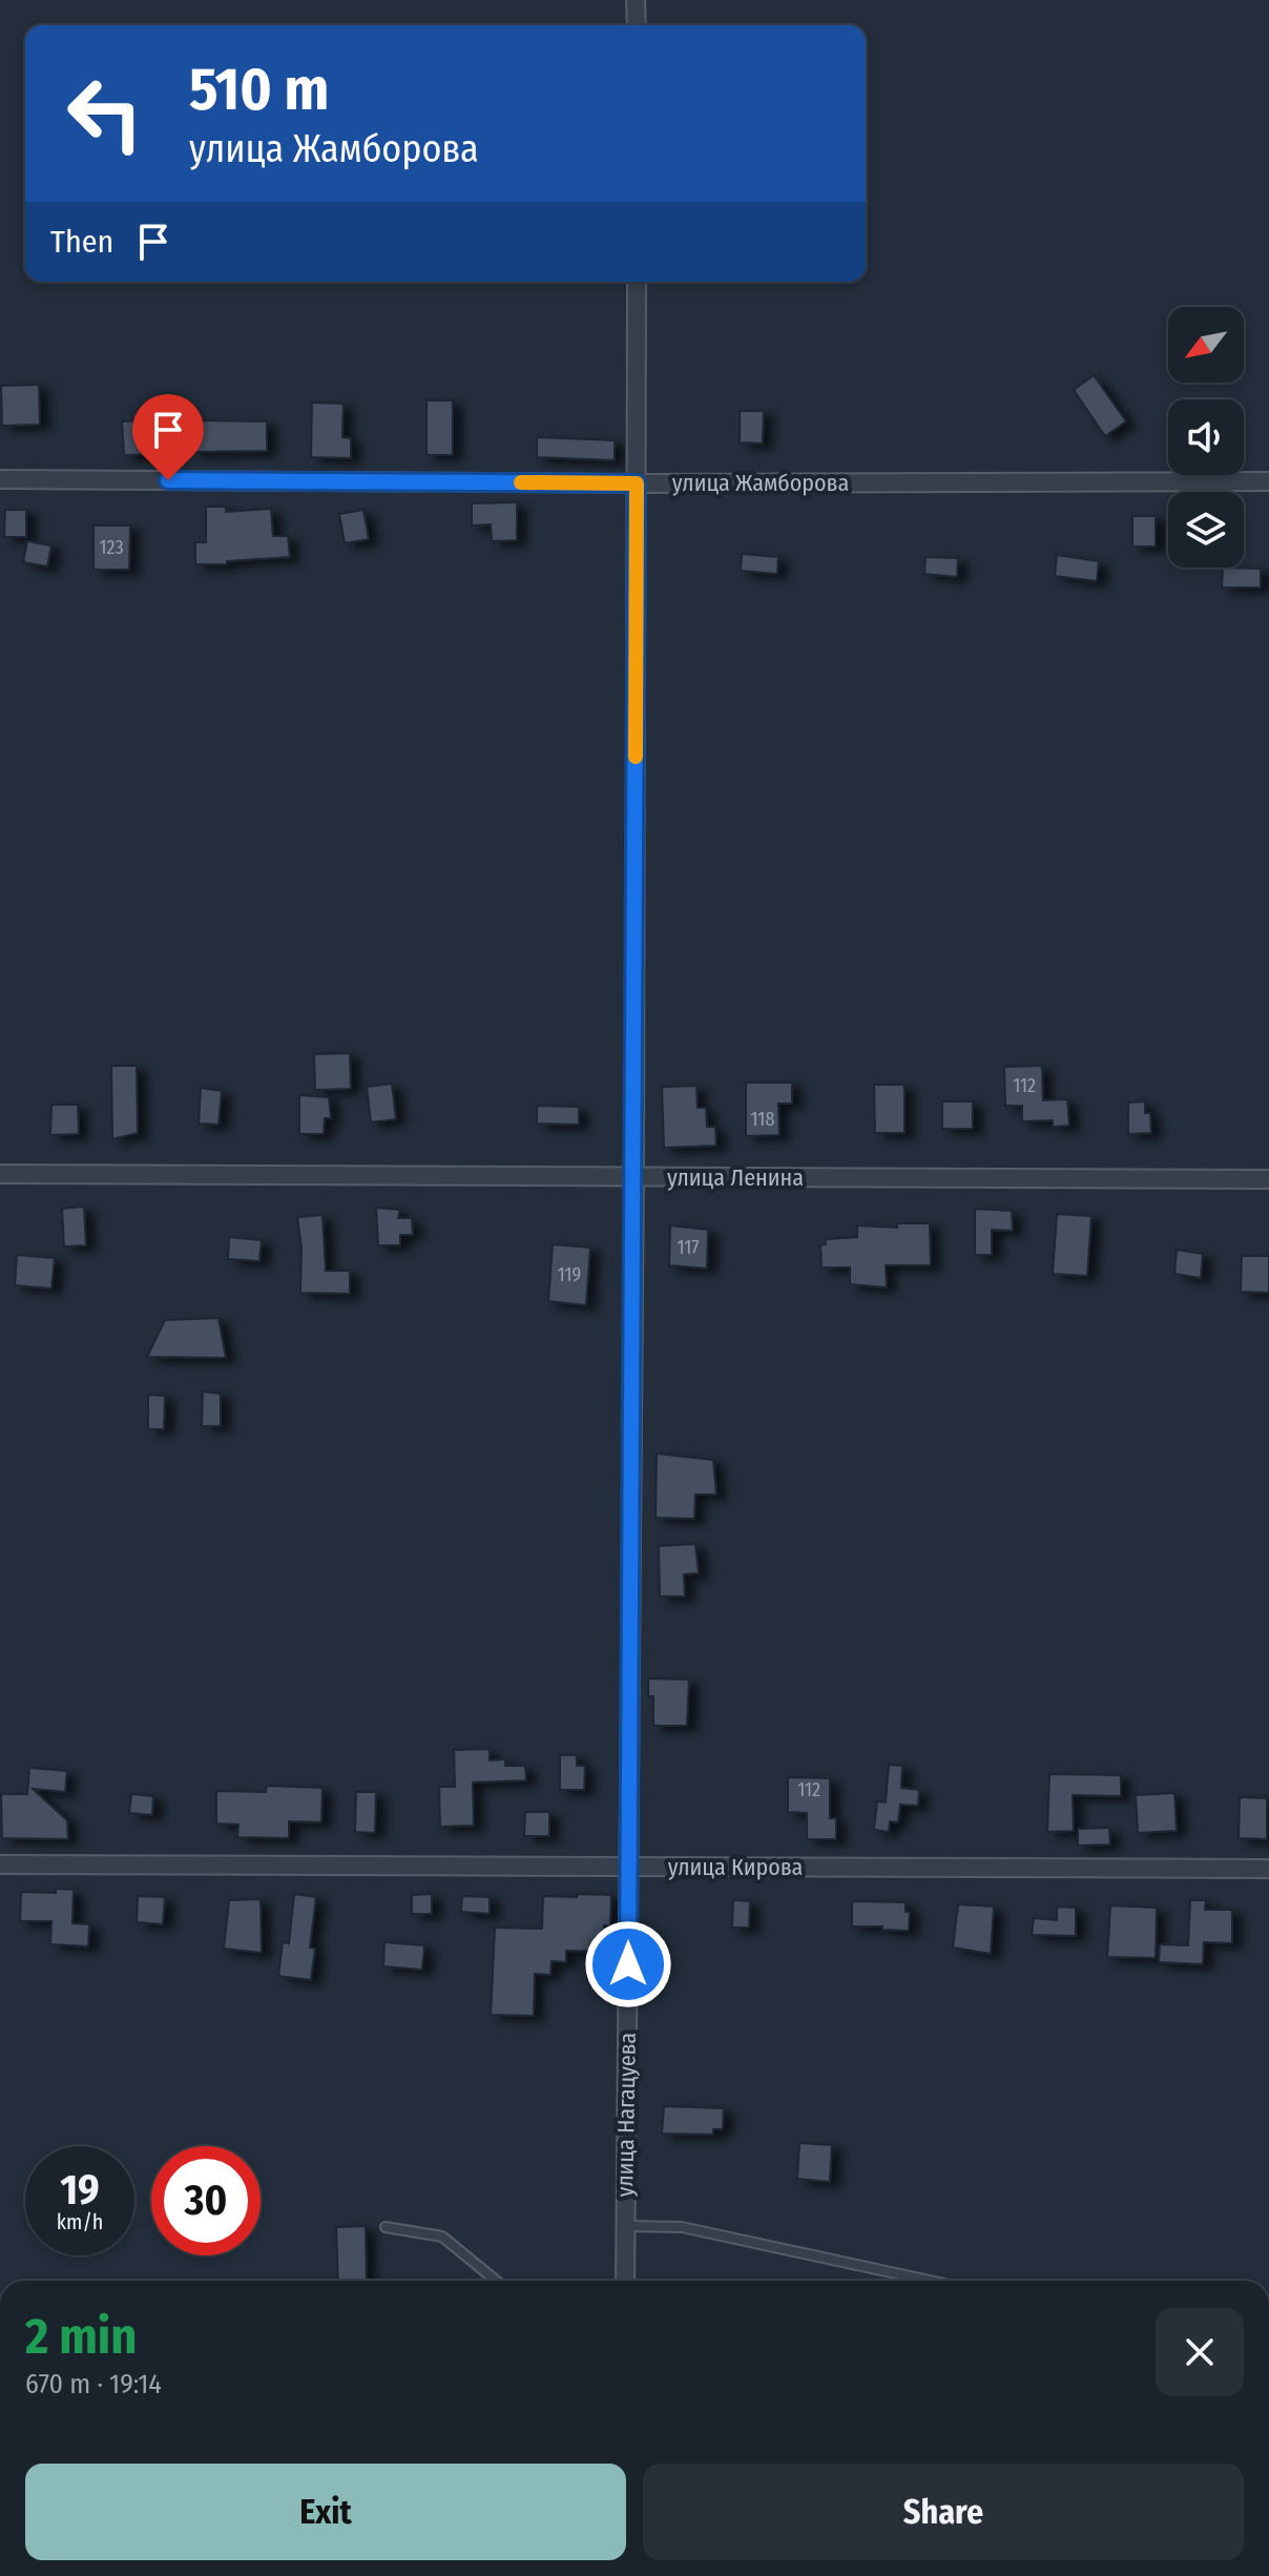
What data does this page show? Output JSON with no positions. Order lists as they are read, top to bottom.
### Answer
{
  "streets": {
    "street": [
      "улица Жамборова",
      "улица Ленина",
      "улица Кирова",
      "улица Нагацуева"
    ]
  },
  "crossings": [
    ["улица Жамборова", "улица Нагацуева"],
    ["улица Ленина", "улица Нагацуева"],
    ["улица Кирова", "улица Нагацуева"]
  ],
  "house_numbers": [
    "123",
    "112",
    "118",
    "117",
    "119",
    "112"
  ],
  "north": "bottom left",
  "page": {
    "turn": ["510 m", "улица Жамборова"],
    "then": "Then",
    "speed": "19 km/h",
    "limit": "30",
    "heading": ["2 min", "670 m · 19:14"],
    "buttons": ["Exit", "Share"]
  }
}
